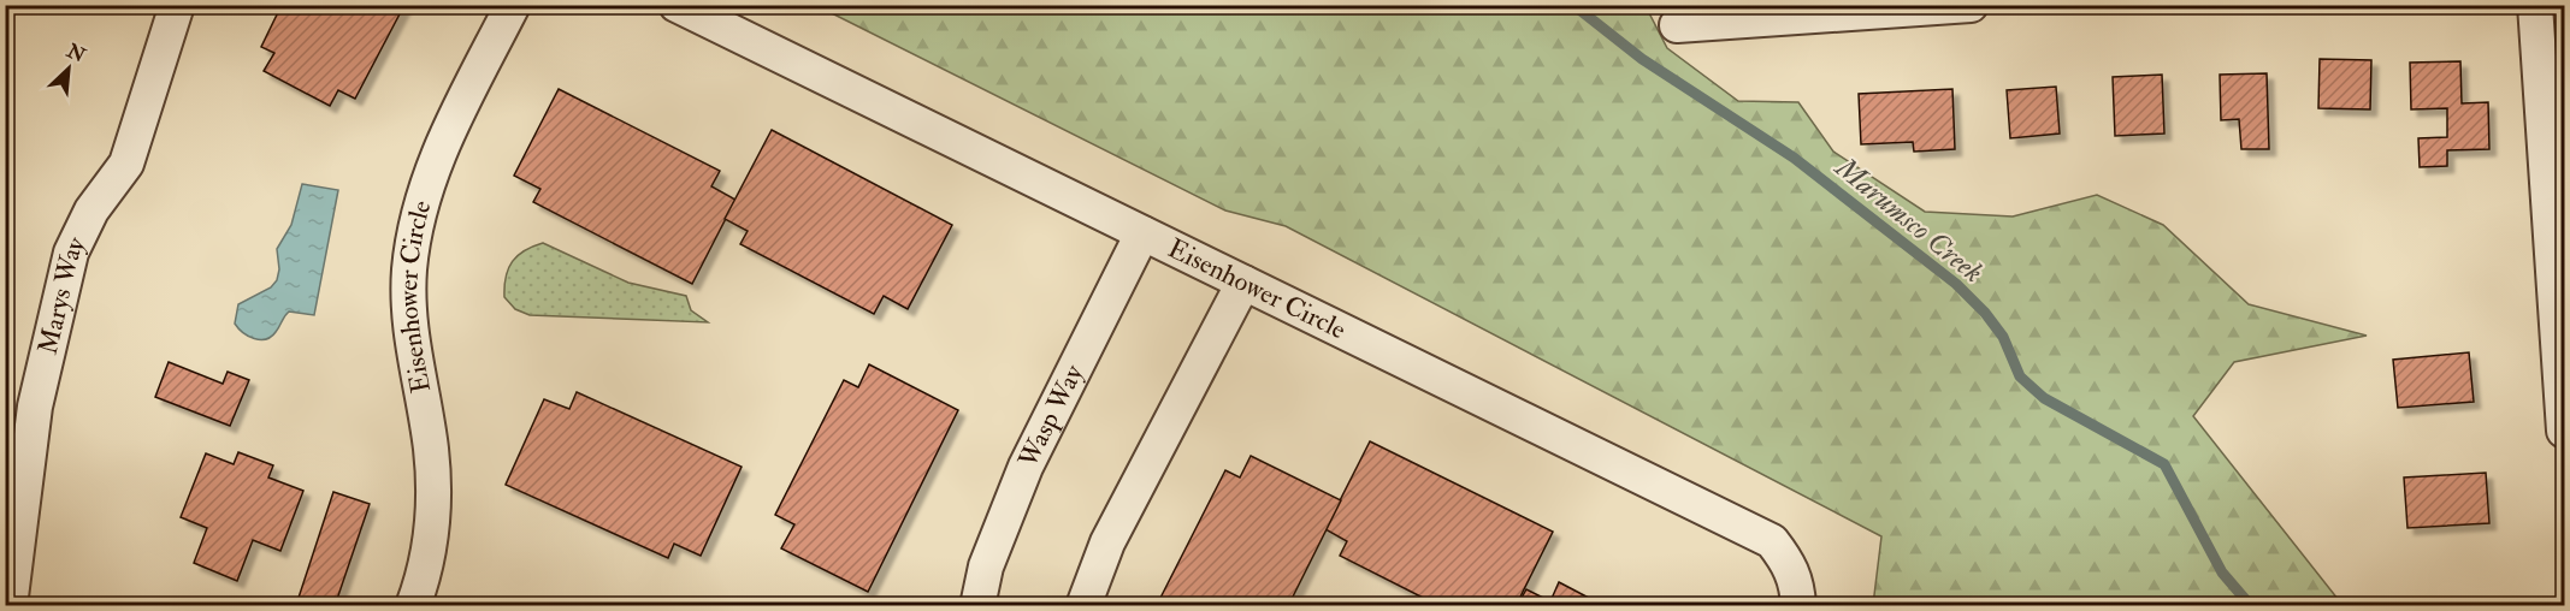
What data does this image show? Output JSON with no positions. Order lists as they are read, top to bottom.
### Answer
{
  "streets": {
    "street": ["Eisenhower Circle", "Marys Way", "Wasp Way"]
  },
  "crossings": [
    ["Eisenhower Circle", "Wasp Way"]
  ],
  "water": ["Marumsco Creek"],
  "north": "top right"
}
